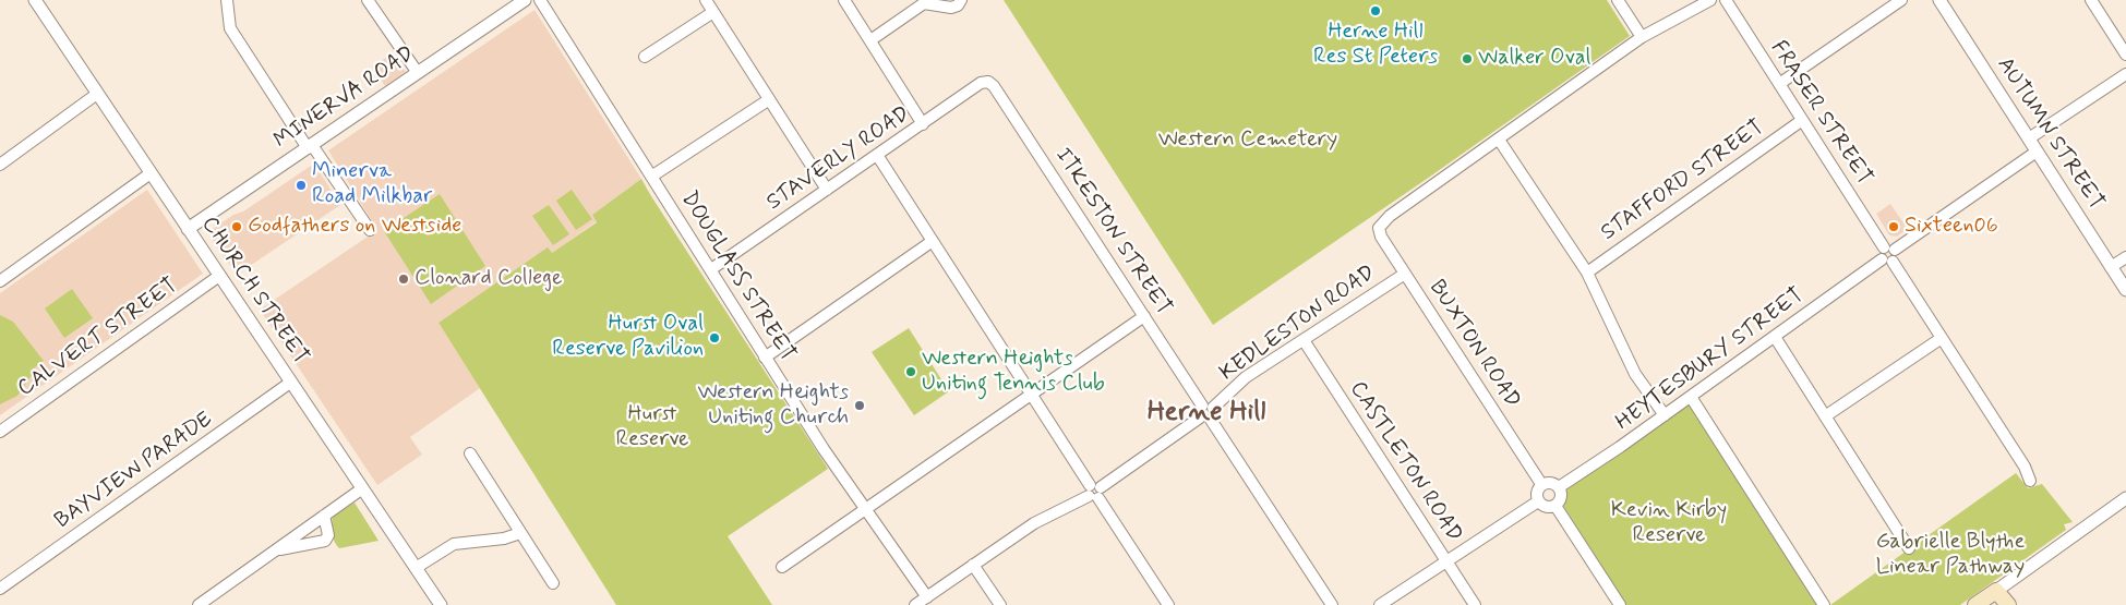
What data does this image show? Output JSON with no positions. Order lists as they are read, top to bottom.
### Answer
{
  "streets": {
    "street": [
      "MINERVA ROAD",
      "FRASER STREET",
      "AUTUMN STREET",
      "STAVERLY ROAD",
      "STAFFORD STREET",
      "ITKESTON STREET",
      "DOUGLASS STREET",
      "CHURCH STREET",
      "KEDLESTON ROAD",
      "CALVERT STREET",
      "BUXTON ROAD",
      "HEYTESBURY STREET",
      "CASTLETON ROAD",
      "BAYVIEW PARADE"
    ]
  },
  "crossings": [
    ["MINERVA ROAD", "CHURCH STREET"],
    ["FRASER STREET", "STAFFORD STREET"],
    ["STAVERLY ROAD", "ITKESTON STREET"],
    ["STAVERLY ROAD", "DOUGLASS STREET"],
    ["ITKESTON STREET", "KEDLESTON ROAD"],
    ["CHURCH STREET", "CALVERT STREET"],
    ["CHURCH STREET", "BAYVIEW PARADE"],
    ["KEDLESTON ROAD", "BUXTON ROAD"],
    ["KEDLESTON ROAD", "CASTLETON ROAD"],
    ["BUXTON ROAD", "HEYTESBURY STREET"]
  ],
  "districts": ["Herne Hill"],
  "parks": [
    "Western Cemetery",
    "Hurst Reserve",
    "Kevin Kirby Reserve",
    "Gabrielle Blythe Linear Pathway"
  ],
  "places": [
    "Herne Hill Res St Peters",
    "Walker Oval",
    "Minerva Road Milkbar",
    "Godfathers on Westside",
    "Sixteen06",
    "Clonard College",
    "Hurst Oval Reserve Pavilion",
    "Western Heights Uniting Tennis Club",
    "Western Heights Uniting Church"
  ]
}
